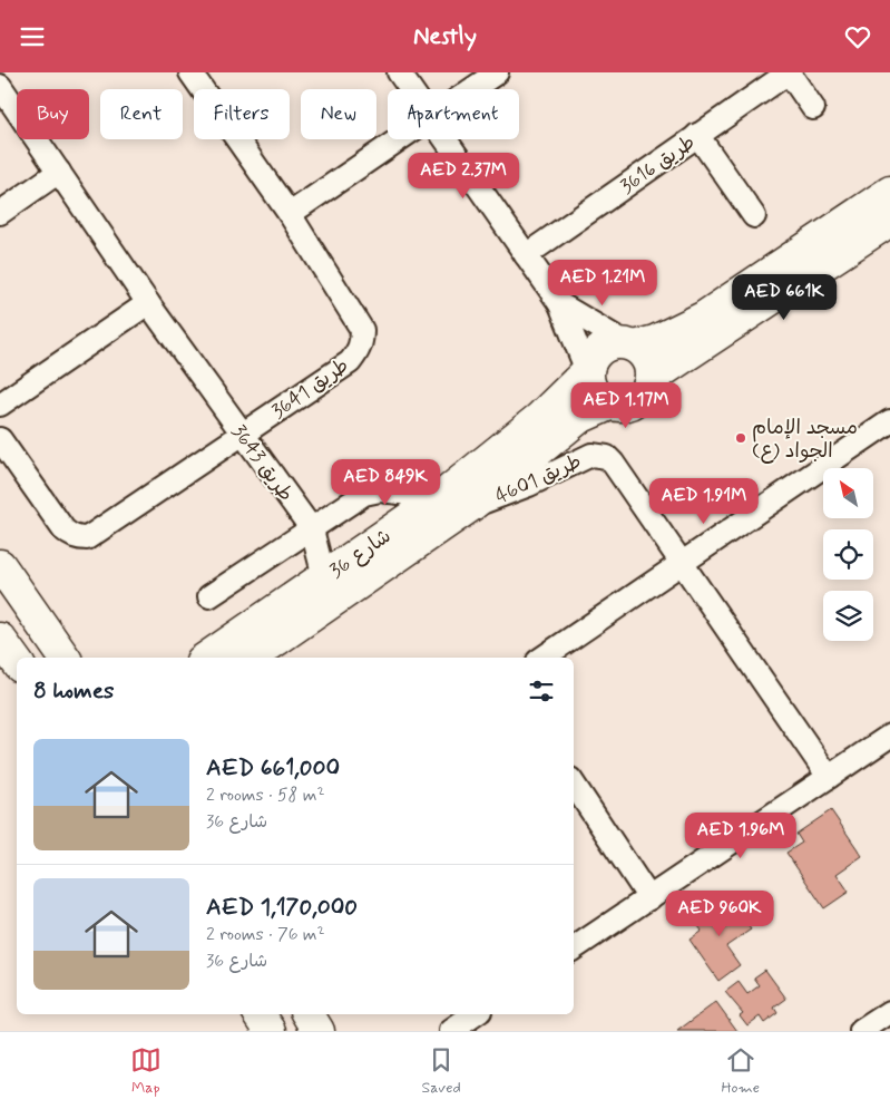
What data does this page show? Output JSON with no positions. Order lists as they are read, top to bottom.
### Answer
{
  "streets": {
    "street": [
      "طريق 3616",
      "طريق 3641",
      "طريق 3643",
      "طريق 4601",
      "شارع 36"
    ]
  },
  "crossings": [
    ["طريق 3641", "طريق 3643"],
    ["طريق 4601", "شارع 36"]
  ],
  "places": ["مسجد الإمام الجواد (ع)"],
  "north": "top left",
  "page": {
    "header": "Nestly",
    "chip": [
      "Buy",
      "Rent",
      "Filters",
      "New",
      "Apartment"
    ],
    "price": [
      "AED 2.37M",
      "AED 1.21M",
      "AED 661K",
      "AED 1.17M",
      "AED 849K",
      "AED 1.91M",
      "AED 1.96M",
      "AED 960K"
    ],
    "heading": "8 homes",
    "list": [
      {
        "name": "AED 661,000",
        "note": "2 rooms · 58 m² · شارع 36"
      },
      {
        "name": "AED 1,170,000",
        "note": "2 rooms · 76 m² · شارع 36"
      }
    ],
    "tabs": ["Map", "Saved", "Home"]
  }
}
